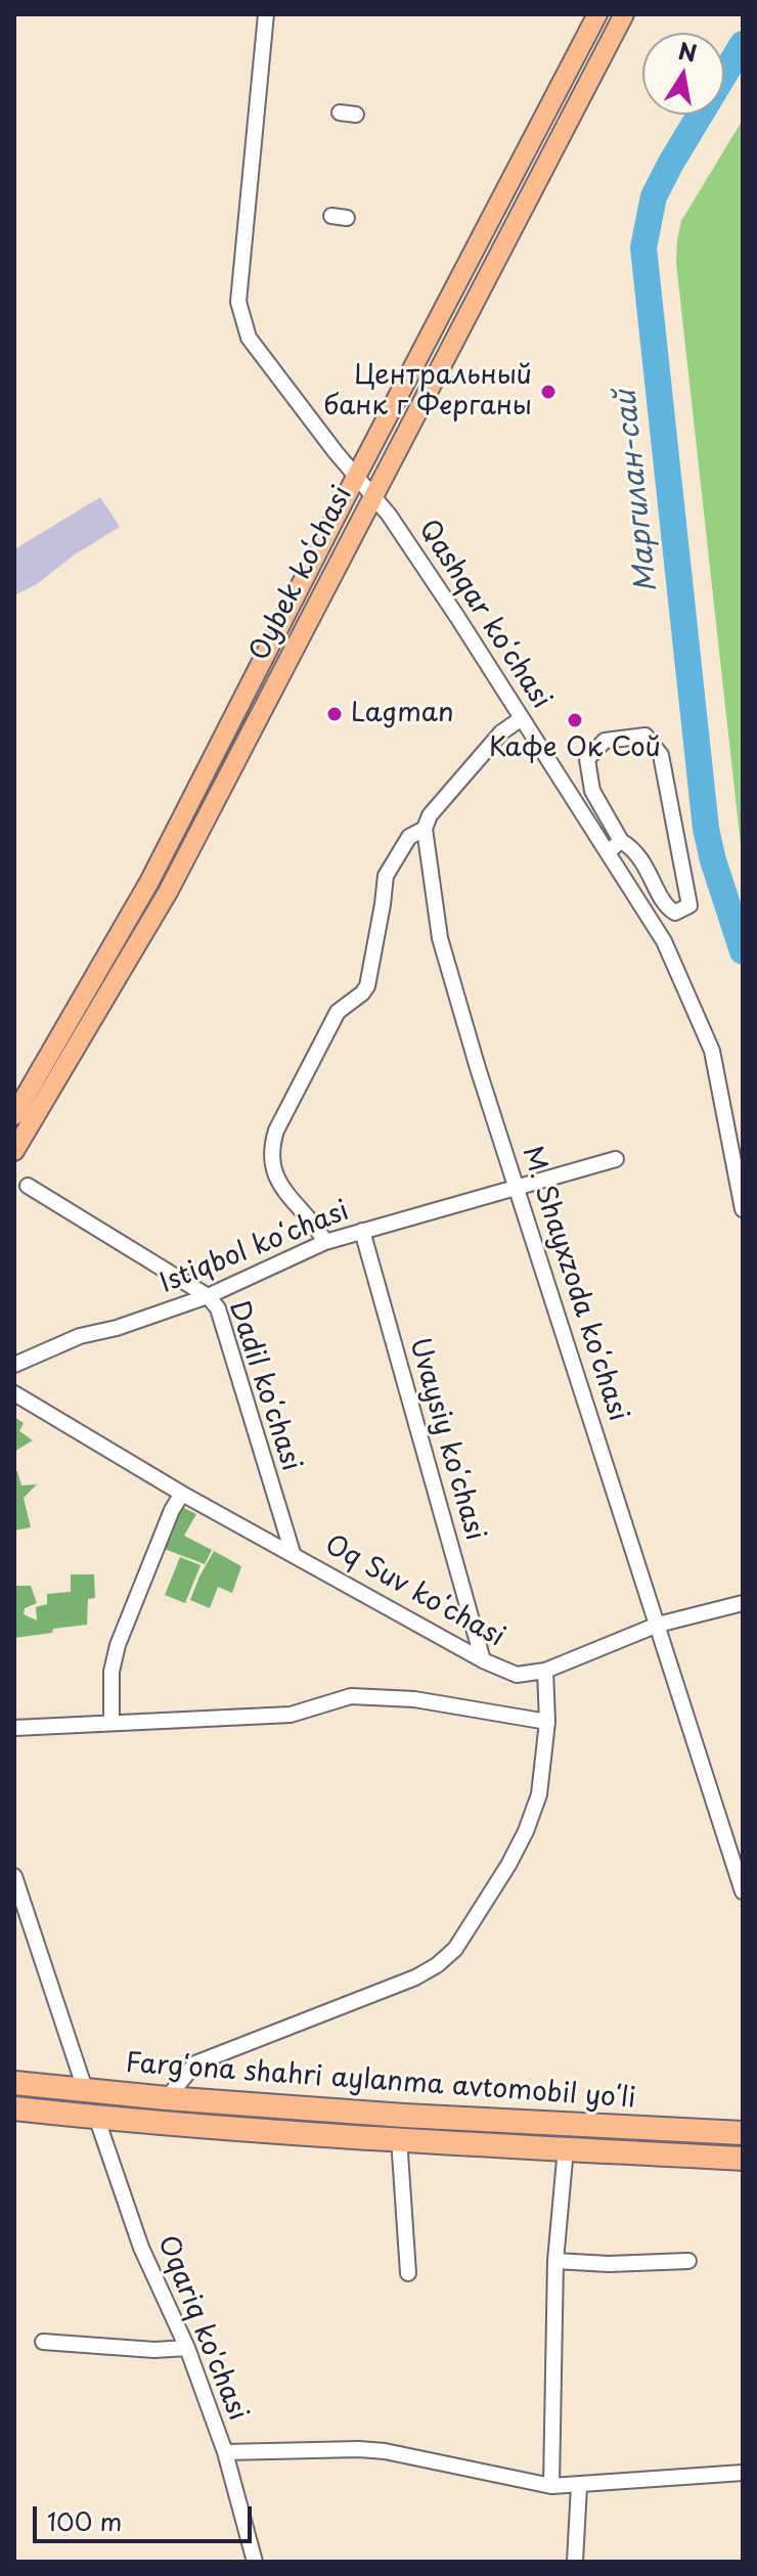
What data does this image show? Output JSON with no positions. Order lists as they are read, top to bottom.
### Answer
{
  "streets": {
    "highway": ["Fargʻona shahri aylanma avtomobil yoʻli"],
    "main road": ["Oybek ko‘chasi"],
    "street": [
      "Qashqar koʻchasi",
      "Istiqbol koʻchasi",
      "M. Shayxzoda koʻchasi",
      "Dadil koʻchasi",
      "Uvaysiy koʻchasi",
      "Oq Suv koʻchasi",
      "Oqariq ko'chasi"
    ]
  },
  "crossings": [
    ["Oybek ko‘chasi", "Qashqar koʻchasi"],
    ["Istiqbol koʻchasi", "M. Shayxzoda koʻchasi"],
    ["Istiqbol koʻchasi", "Dadil koʻchasi"],
    ["Istiqbol koʻchasi", "Uvaysiy koʻchasi"],
    ["Dadil koʻchasi", "Oq Suv koʻchasi"],
    ["Uvaysiy koʻchasi", "Oq Suv koʻchasi"],
    ["Fargʻona shahri aylanma avtomobil yoʻli", "Oqariq ko'chasi"]
  ],
  "water": ["Маргилан-сай"],
  "places": ["Центральный банк г Ферганы", "Lagman", "Кафе Ок Сой"],
  "scale_bar": "100 m",
  "north": "top"
}
